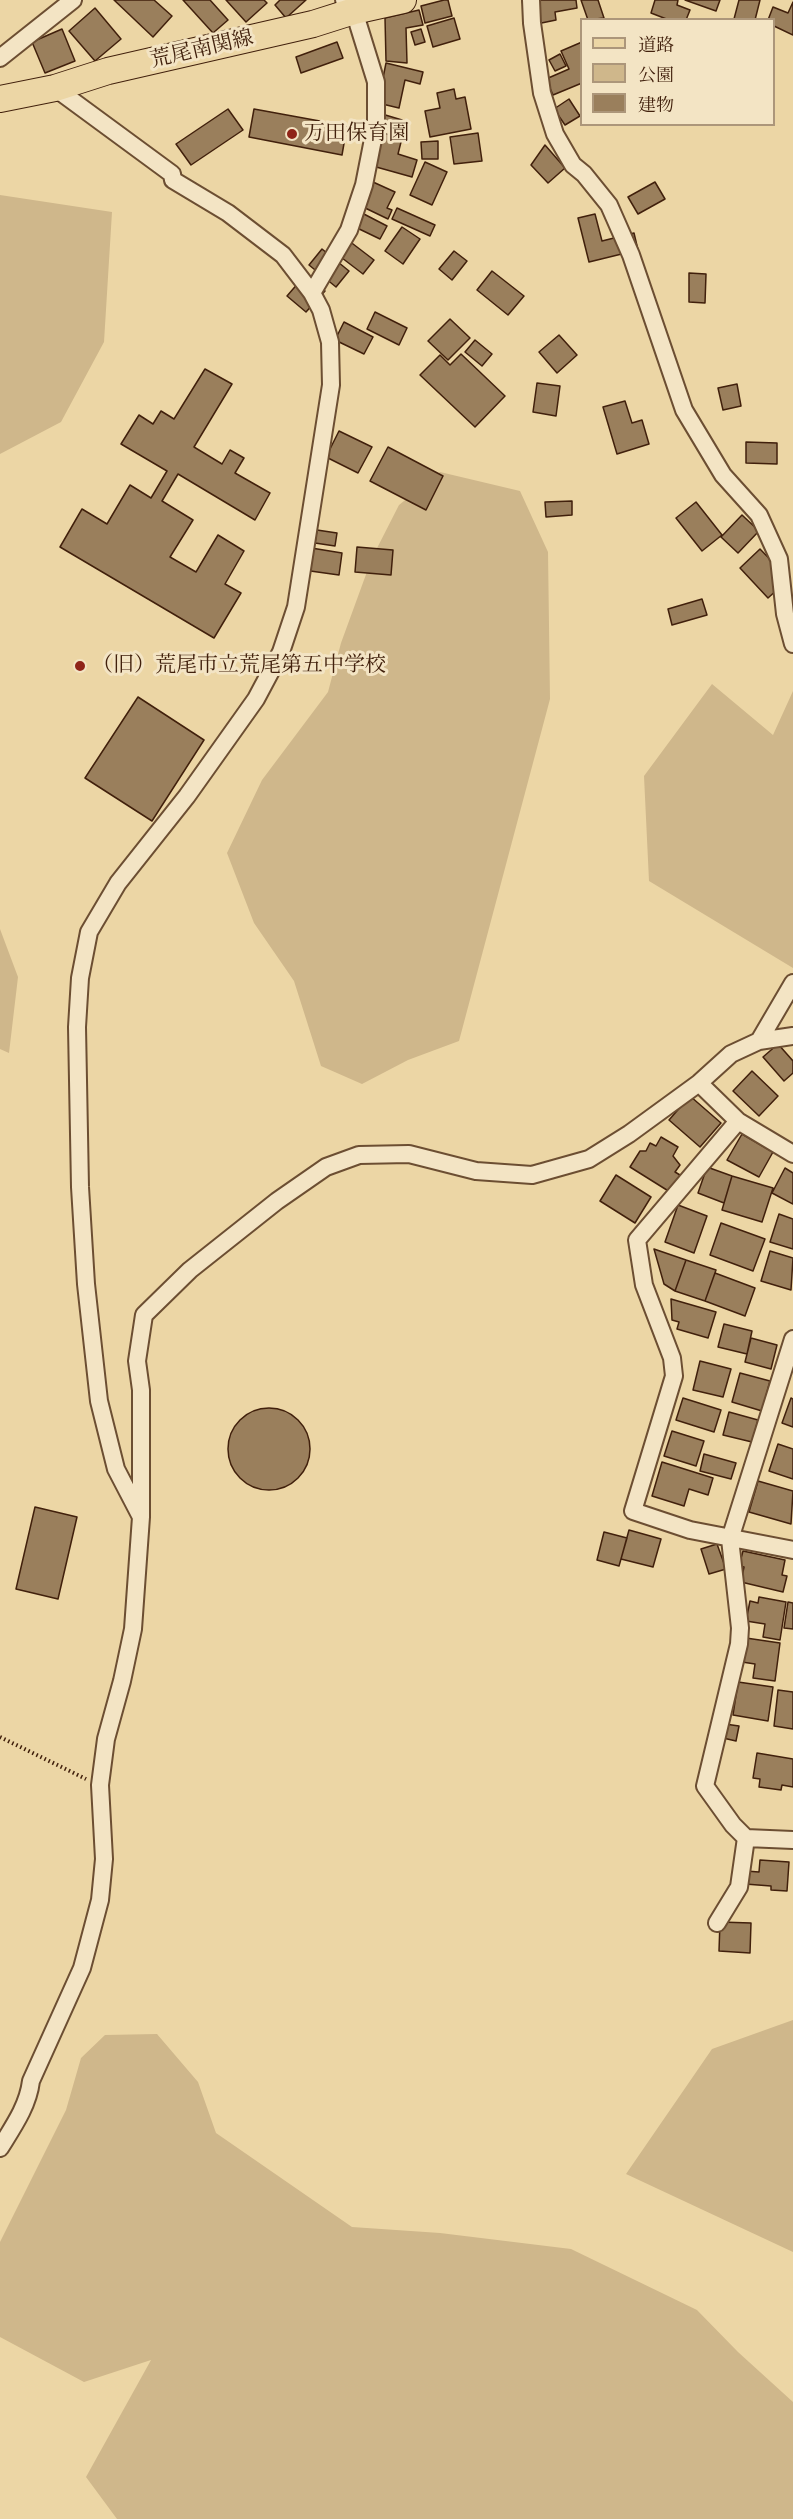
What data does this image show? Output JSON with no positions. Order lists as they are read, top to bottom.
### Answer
{
  "streets": {
    "main road": ["荒尾南関線"]
  },
  "places": ["万田保育園", "（旧）荒尾市立荒尾第五中学校"],
  "legend": ["道路", "公園", "建物"]
}
